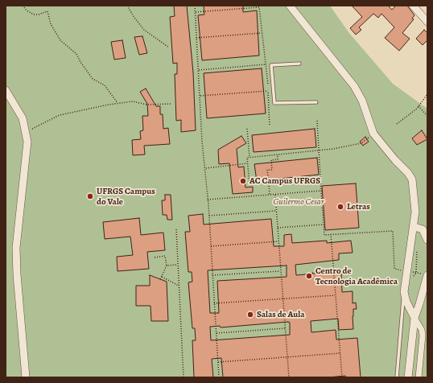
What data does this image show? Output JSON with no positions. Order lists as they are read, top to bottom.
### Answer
{
  "parks": ["Guilermo Cesar"],
  "places": [
    "AC Campus UFRGS",
    "UFRGS Campus do Vale",
    "Letras",
    "Centro de Tecnologia Acadêmica",
    "Salas de Aula"
  ]
}
